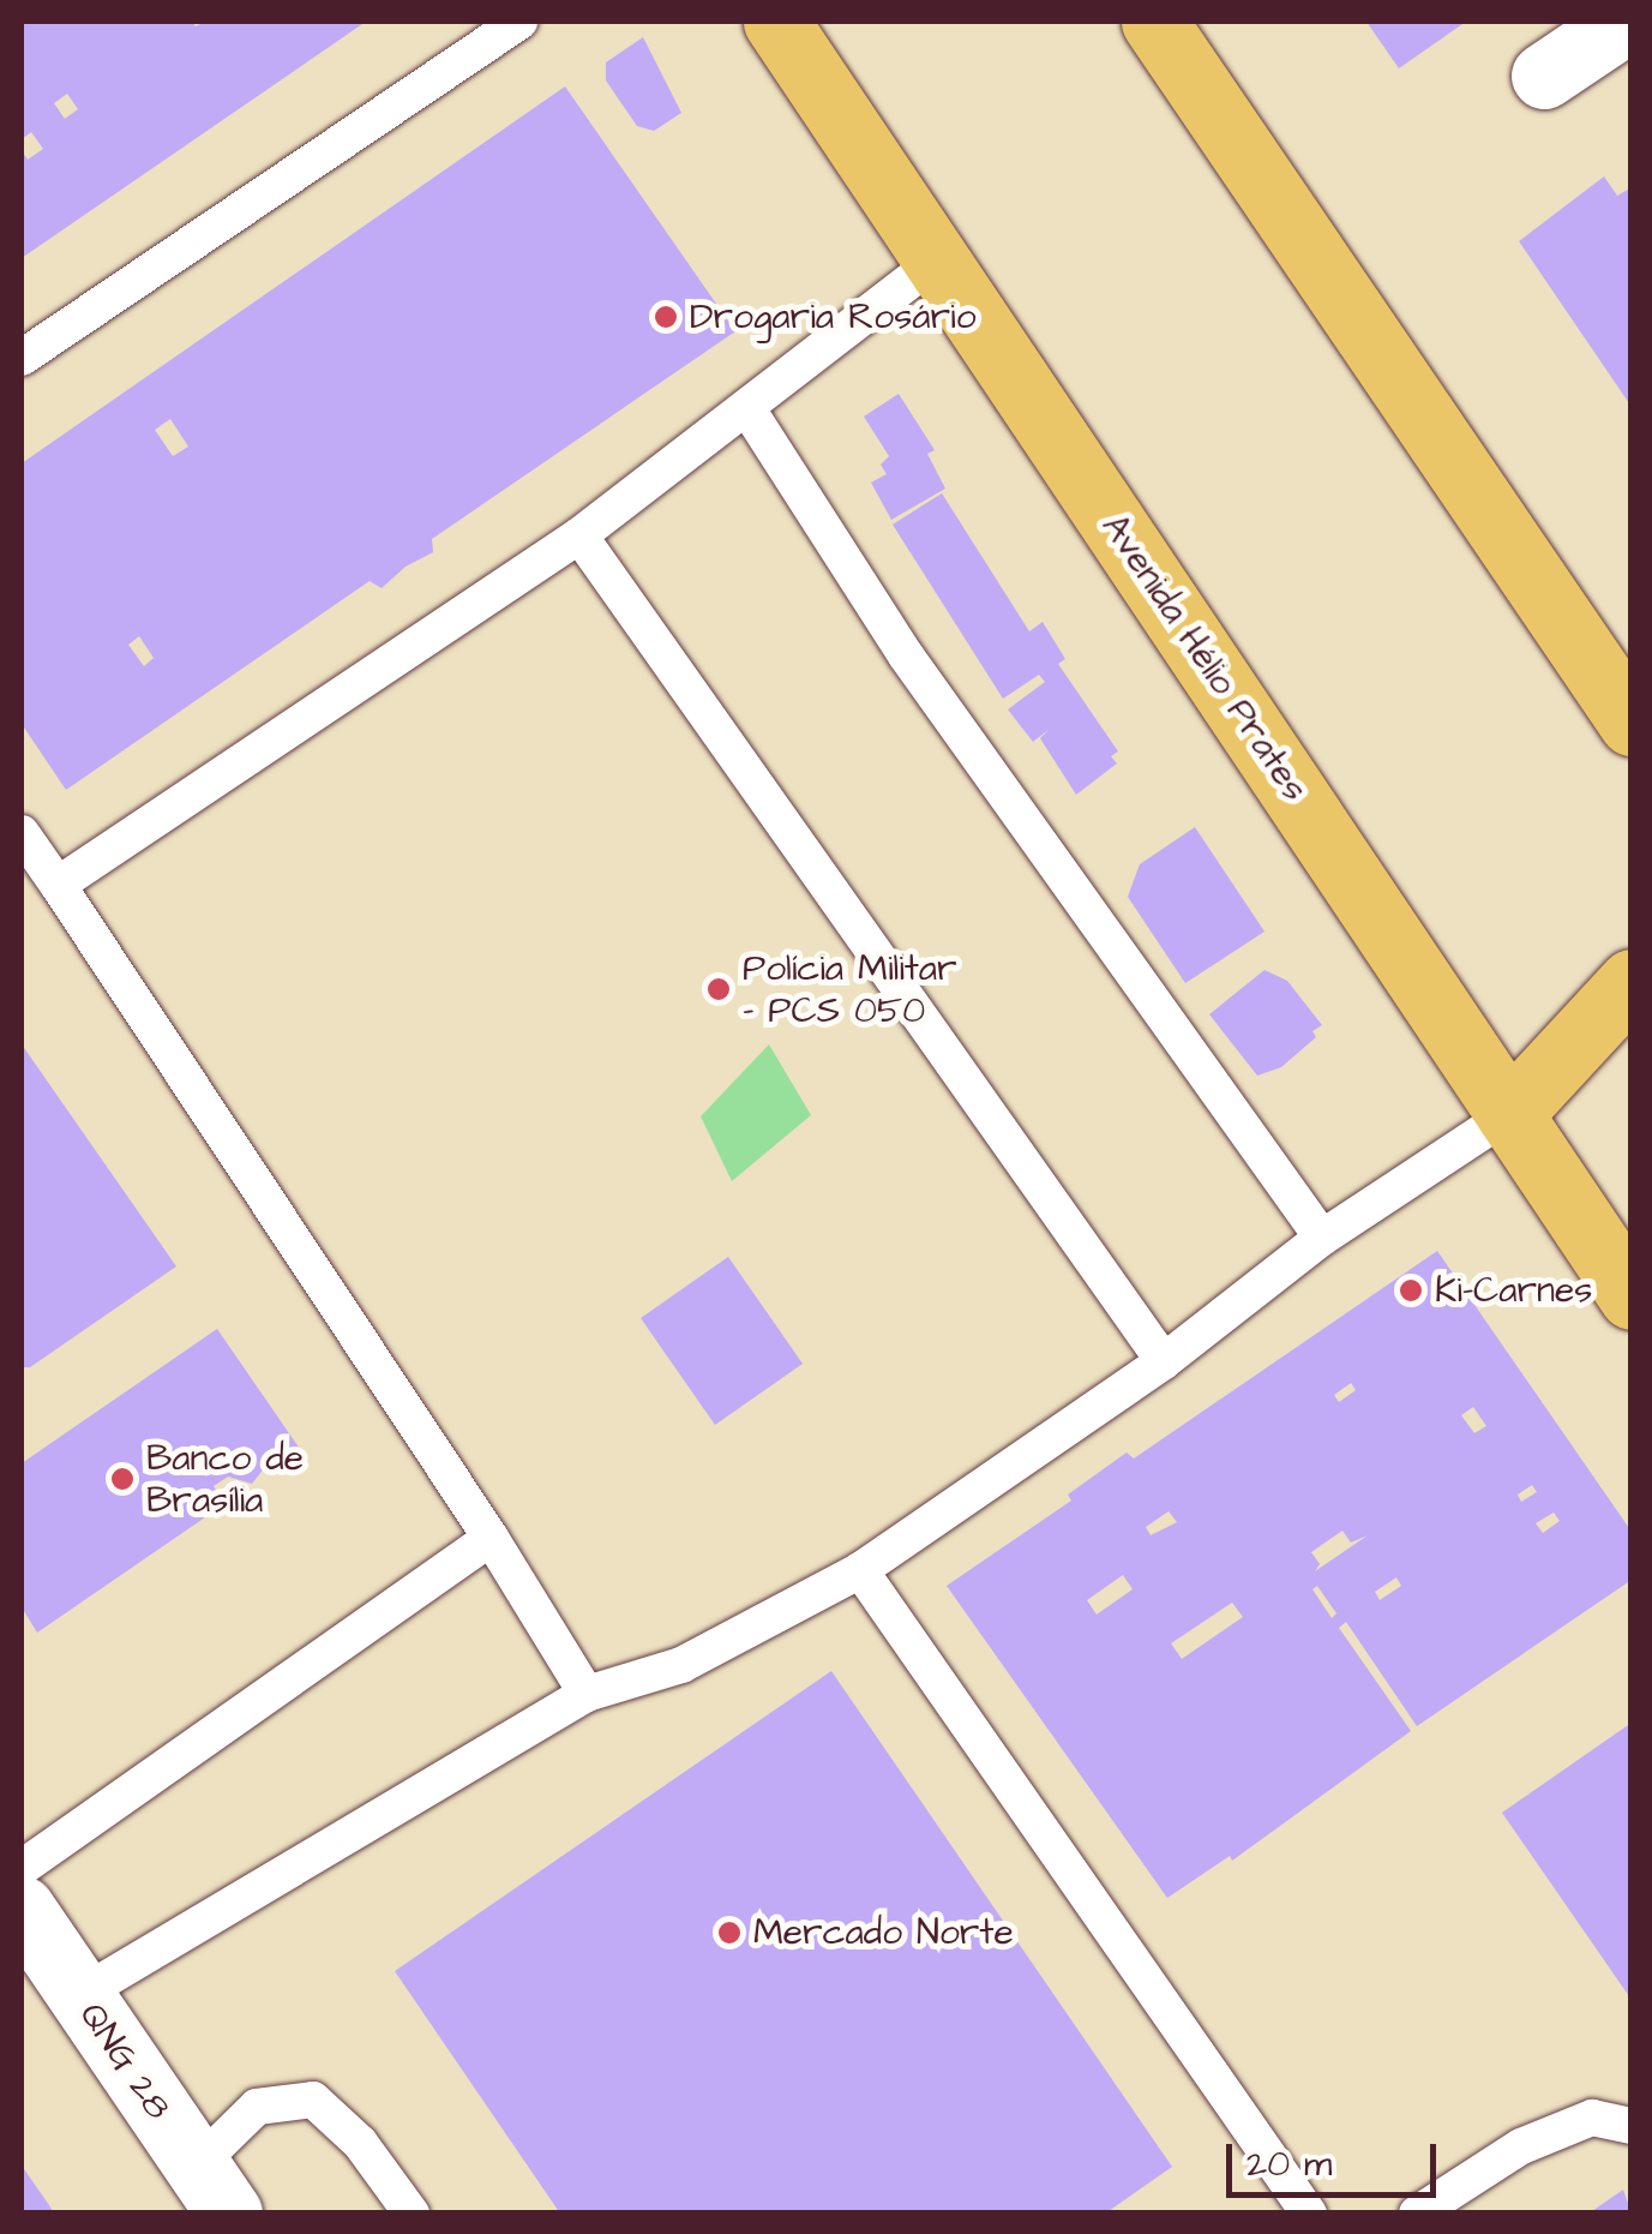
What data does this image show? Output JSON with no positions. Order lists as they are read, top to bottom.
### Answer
{
  "streets": {
    "main road": ["Avenida Hélio Prates"],
    "street": ["QNG 28"]
  },
  "places": [
    "Drogaria Rosário",
    "Polícia Militar - PCS 050",
    "Ki-Carnes",
    "Banco de Brasília",
    "Mercado Norte"
  ],
  "scale_bar": "20 m"
}
